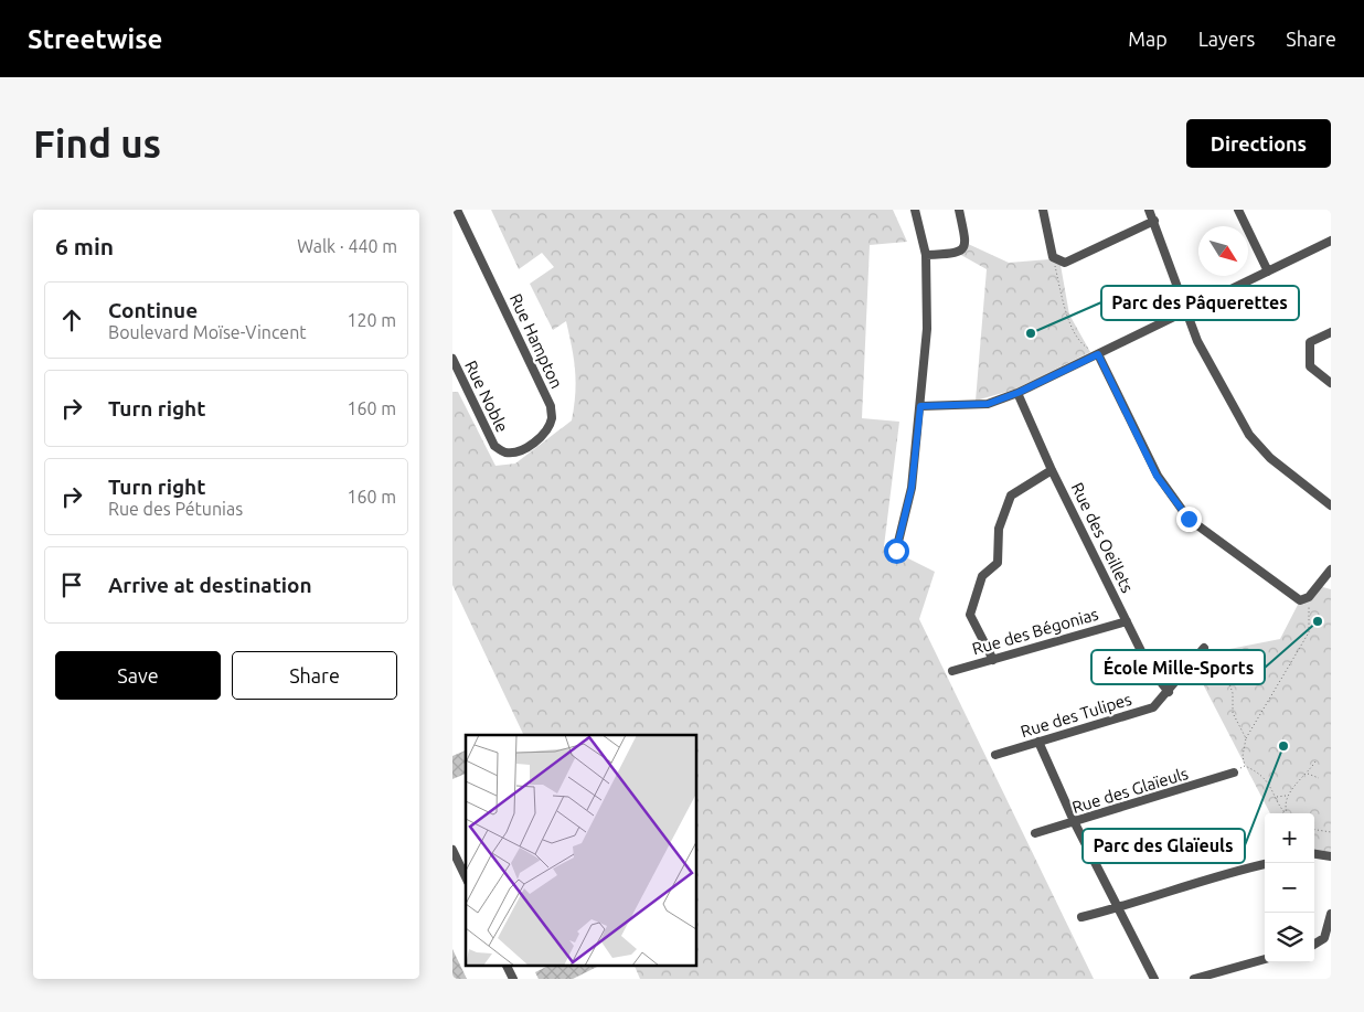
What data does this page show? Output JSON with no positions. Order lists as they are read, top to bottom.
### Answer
{
  "streets": {
    "street": [
      "Rue Hampton",
      "Rue Noble",
      "Rue des Oeillets",
      "Rue des Bégonias",
      "Rue des Tulipes",
      "Rue des Glaïeuls"
    ]
  },
  "crossings": [
    ["Rue Hampton", "Rue Noble"],
    ["Rue des Oeillets", "Rue des Bégonias"],
    ["Rue des Oeillets", "Rue des Tulipes"]
  ],
  "places": ["Parc des Pâquerettes", "École Mille-Sports", "Parc des Glaïeuls"],
  "north": "bottom right",
  "page": {
    "header": "Streetwise",
    "nav": ["Map", "Layers", "Share"],
    "buttons": [
      "Directions",
      ["Save", "Share"]
    ],
    "title": "Find us",
    "heading": ["6 min", "Walk · 440 m"],
    "list": [
      ["Continue", "Boulevard Moïse-Vincent", "120 m"],
      ["Turn right", "160 m"],
      ["Turn right", "Rue des Pétunias", "160 m"],
      "Arrive at destination"
    ],
    "map_buttons": ["+", "−"]
  }
}
